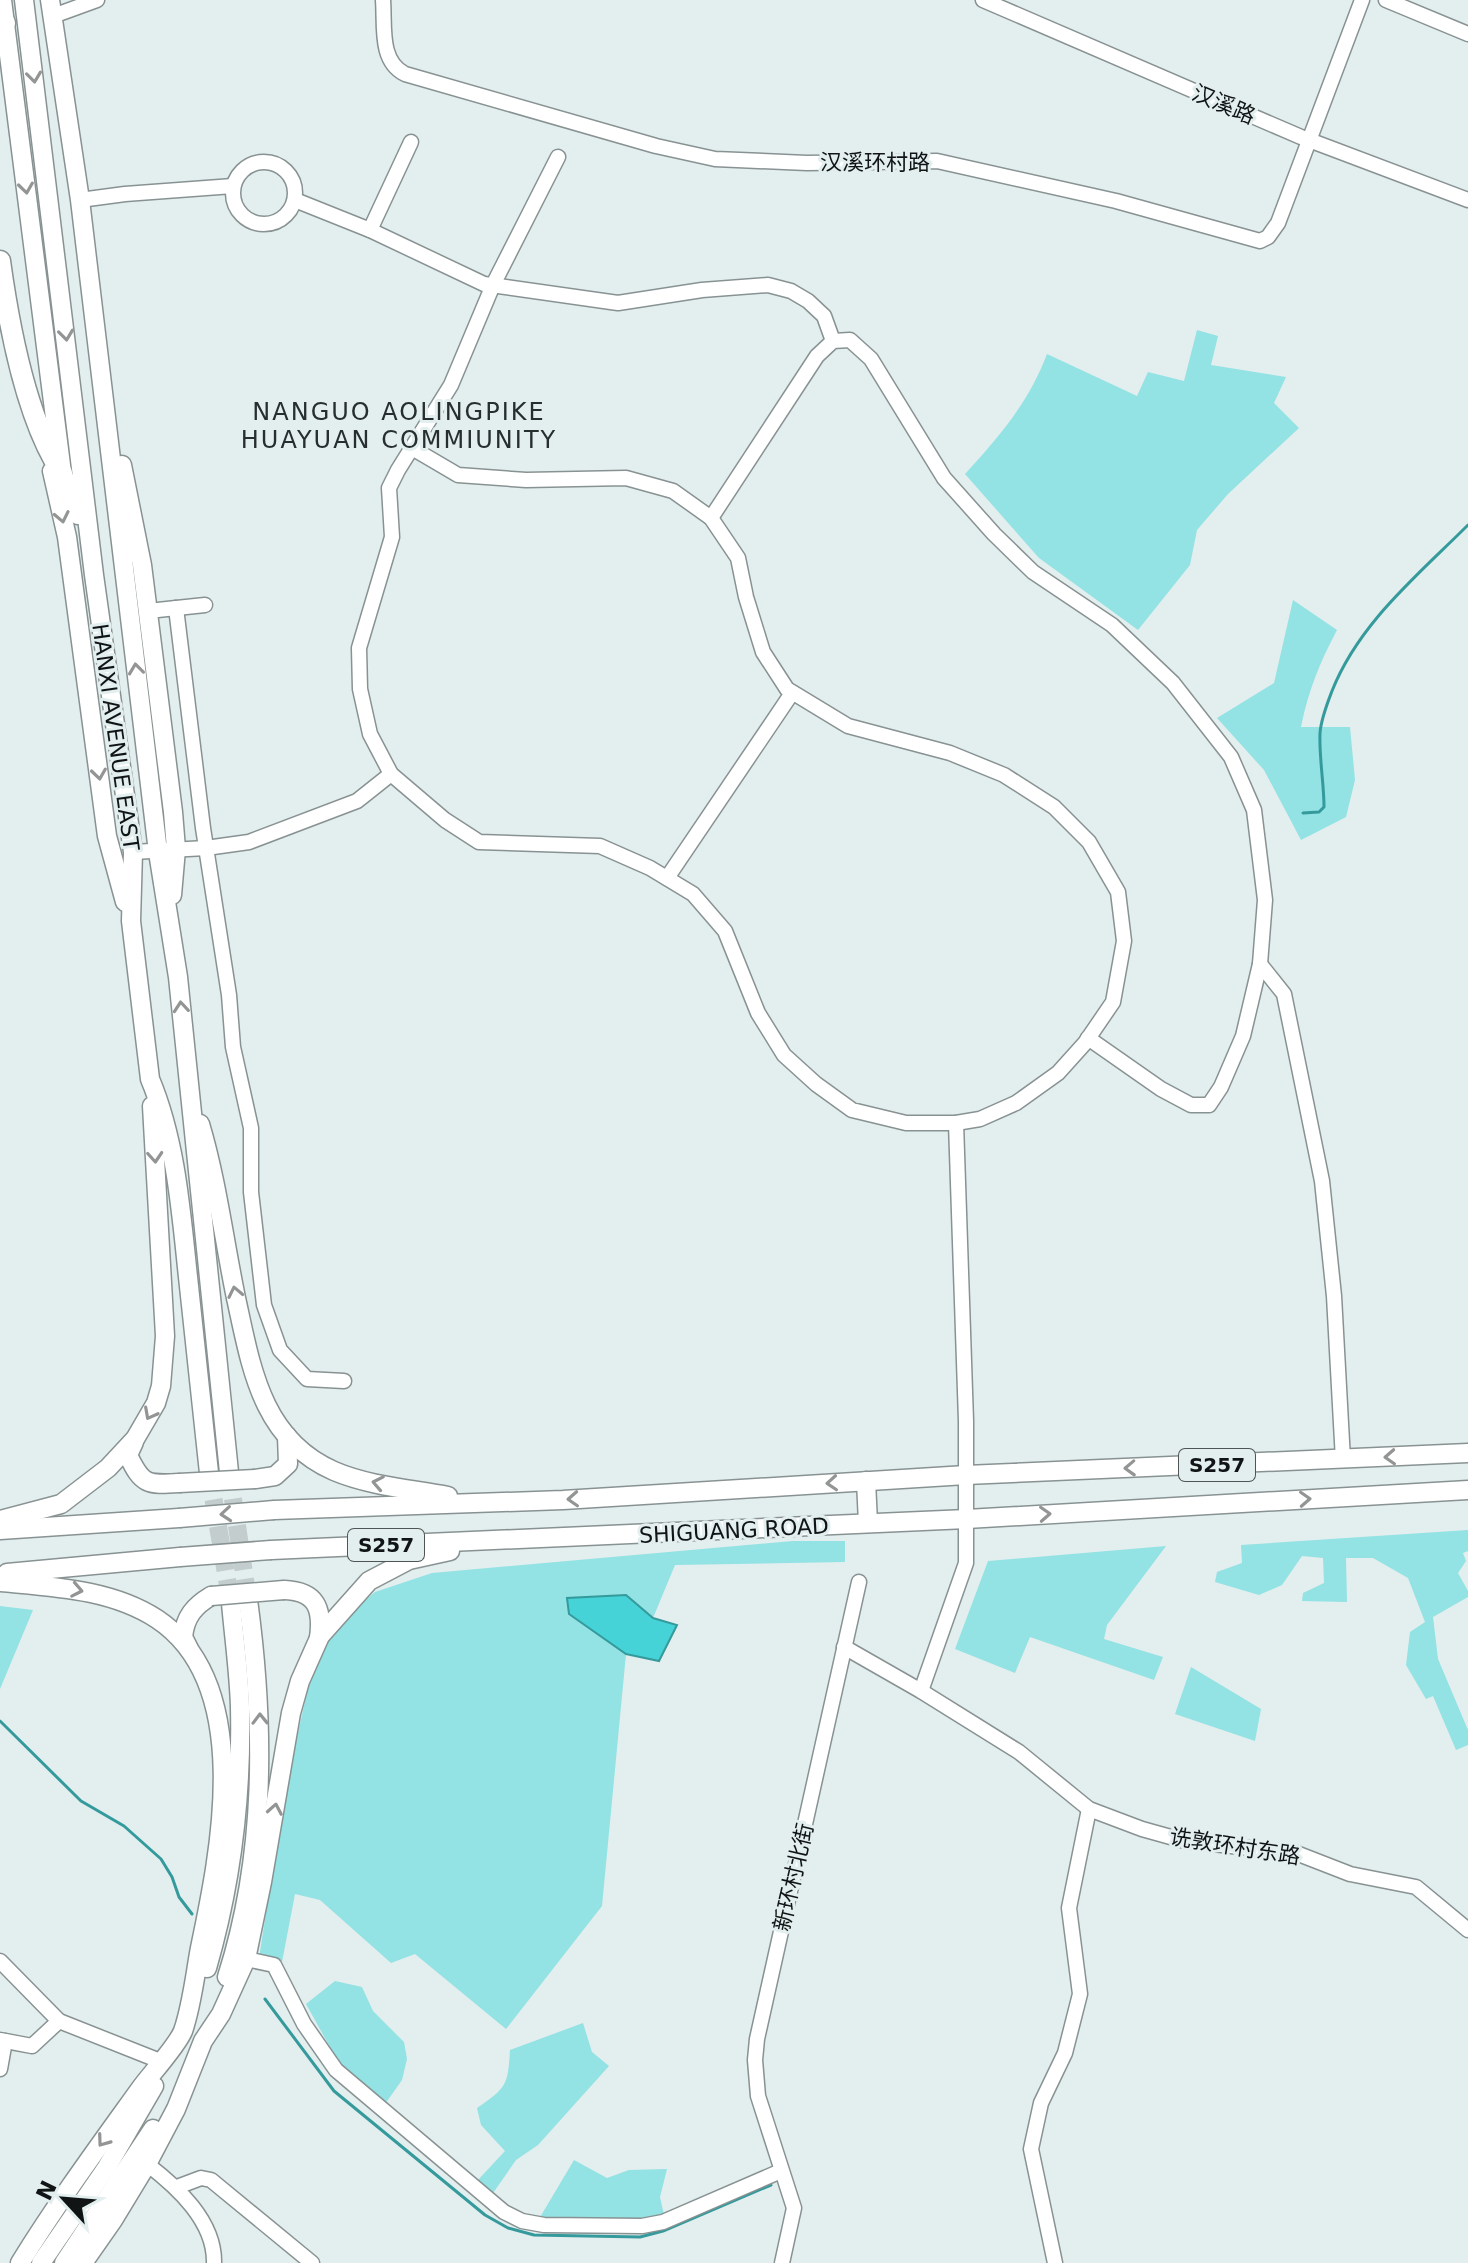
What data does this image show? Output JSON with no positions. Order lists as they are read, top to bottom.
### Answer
{
  "streets": {
    "main road": ["HANXI AVENUE EAST", "S257", "SHIGUANG ROAD"],
    "street": [
      "汉溪路",
      "汉溪环村路",
      "诜敦环村东路",
      "新环村北街"
    ]
  },
  "crossings": [
    ["汉溪路", "汉溪环村路"],
    ["诜敦环村东路", "新环村北街"]
  ],
  "districts": ["NANGUO AOLINGPIKE HUAYUAN COMMIUNITY"],
  "north": "top left"
}
